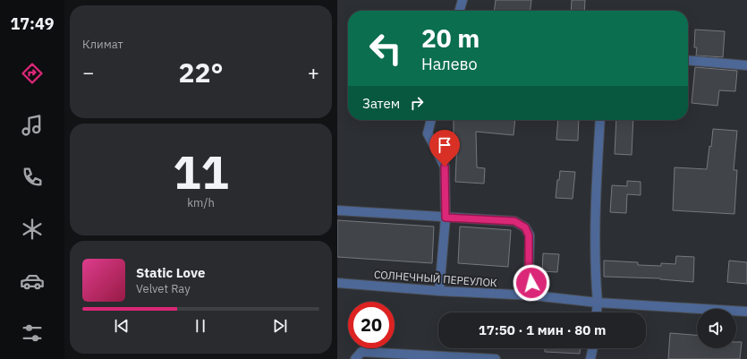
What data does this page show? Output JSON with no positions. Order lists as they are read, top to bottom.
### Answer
{
  "streets": {
    "street": ["СОЛНЕЧНЫЙ ПЕРЕУЛОК"]
  },
  "page": {
    "tabs": "17:49",
    "tile": [
      "Климат",
      ["11", "km/h"]
    ],
    "turn": ["20 m", "Налево"],
    "heat": ["−", "22°", "+"],
    "then": "Затем",
    "song": ["Static Love", "Velvet Ray"],
    "limit": "20",
    "trip": "17:50 · 1 мин · 80 m"
  }
}
